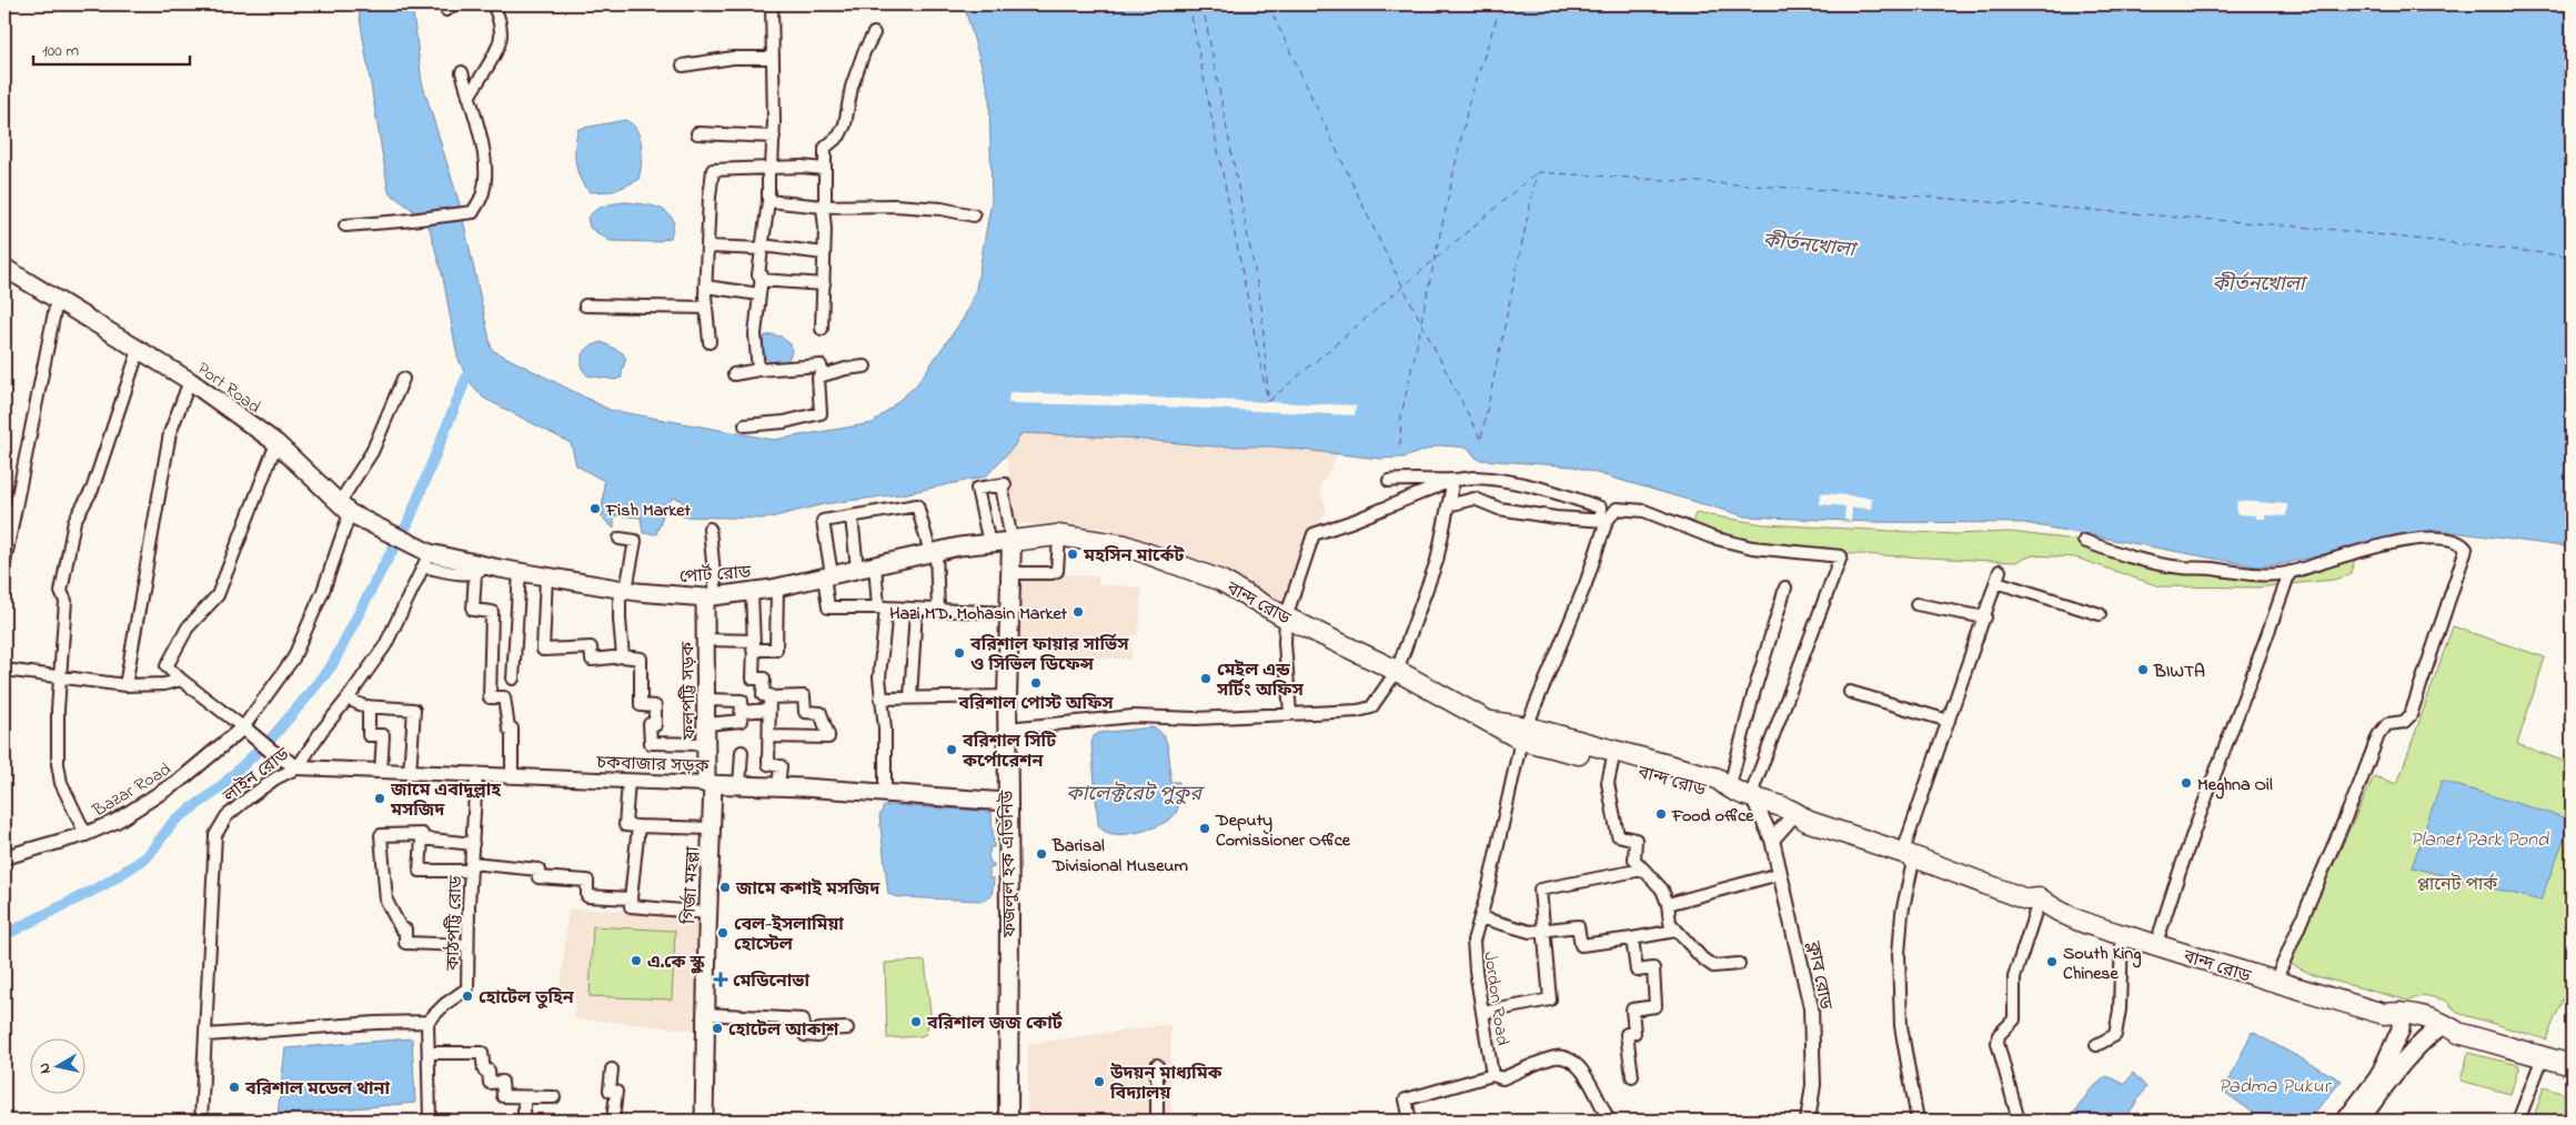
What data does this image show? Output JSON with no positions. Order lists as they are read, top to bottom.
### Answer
{
  "streets": {
    "highway": ["বান্দ রোড"],
    "main road": [
      "Port Road",
      "পোর্ট রোড",
      "ফলপট্টি সড়ক",
      "চকবাজার সড়ক",
      "ফজলুল হক এভিনিউ",
      "গির্জা মহল্লা"
    ],
    "street": [
      "লাইন রোড",
      "Bazar Road",
      "কাঠপট্টি রোড",
      "ক্লাব রোড",
      "Jordon Road"
    ]
  },
  "crossings": [
    ["Port Road", "পোর্ট রোড"],
    ["Port Road", "লাইন রোড"],
    ["পোর্ট রোড", "বান্দ রোড"],
    ["পোর্ট রোড", "ফলপট্টি সড়ক"],
    ["পোর্ট রোড", "লাইন রোড"],
    ["পোর্ট রোড", "ফজলুল হক এভিনিউ"],
    ["বান্দ রোড", "ফজলুল হক এভিনিউ"],
    ["বান্দ রোড", "ক্লাব রোড"],
    ["বান্দ রোড", "Jordon Road"],
    ["ফলপট্টি সড়ক", "চকবাজার সড়ক"],
    ["ফলপট্টি সড়ক", "গির্জা মহল্লা"],
    ["চকবাজার সড়ক", "লাইন রোড"],
    ["চকবাজার সড়ক", "ফজলুল হক এভিনিউ"],
    ["চকবাজার সড়ক", "গির্জা মহল্লা"],
    ["চকবাজার সড়ক", "কাঠপট্টি রোড"]
  ],
  "water": [
    "কীর্তনখোলা",
    "কালেক্টরেট পুকুর",
    "Planet Park Pond",
    "Padma Pukur"
  ],
  "parks": ["প্লানেট পার্ক"],
  "places": {
    "other": [
      "Fish Market",
      "মহসিন মার্কেট",
      "Hazi MD. Mohasin Market",
      "বরিশাল ফায়ার সার্ভিস ও সিভিল ডিফেন্স",
      "BIWTA",
      "মেইল এন্ড সর্টিং অফিস",
      "বরিশাল পোস্ট অফিস",
      "বরিশাল সিটি কর্পোরেশন",
      "Meghna Oil",
      "জামে এবাদুল্লাহ মসজিদ",
      "Food office",
      "Deputy Comissioner Office",
      "Barisal Divisional Museum",
      "জামে কশাই মসজিদ",
      "বেল-ইসলামিয়া হোস্টেল",
      "এ.কে স্কুল",
      "South King Chinese",
      "হোটেল তুহিন",
      "বরিশাল জজ কোর্ট",
      "হোটেল আকাশ",
      "উদয়ন মাধ্যমিক বিদ্যালয়",
      "বরিশাল মডেল থানা"
    ],
    "health": ["মেডিনোভা"]
  },
  "scale_bar": "100 m",
  "north": "left"
}
